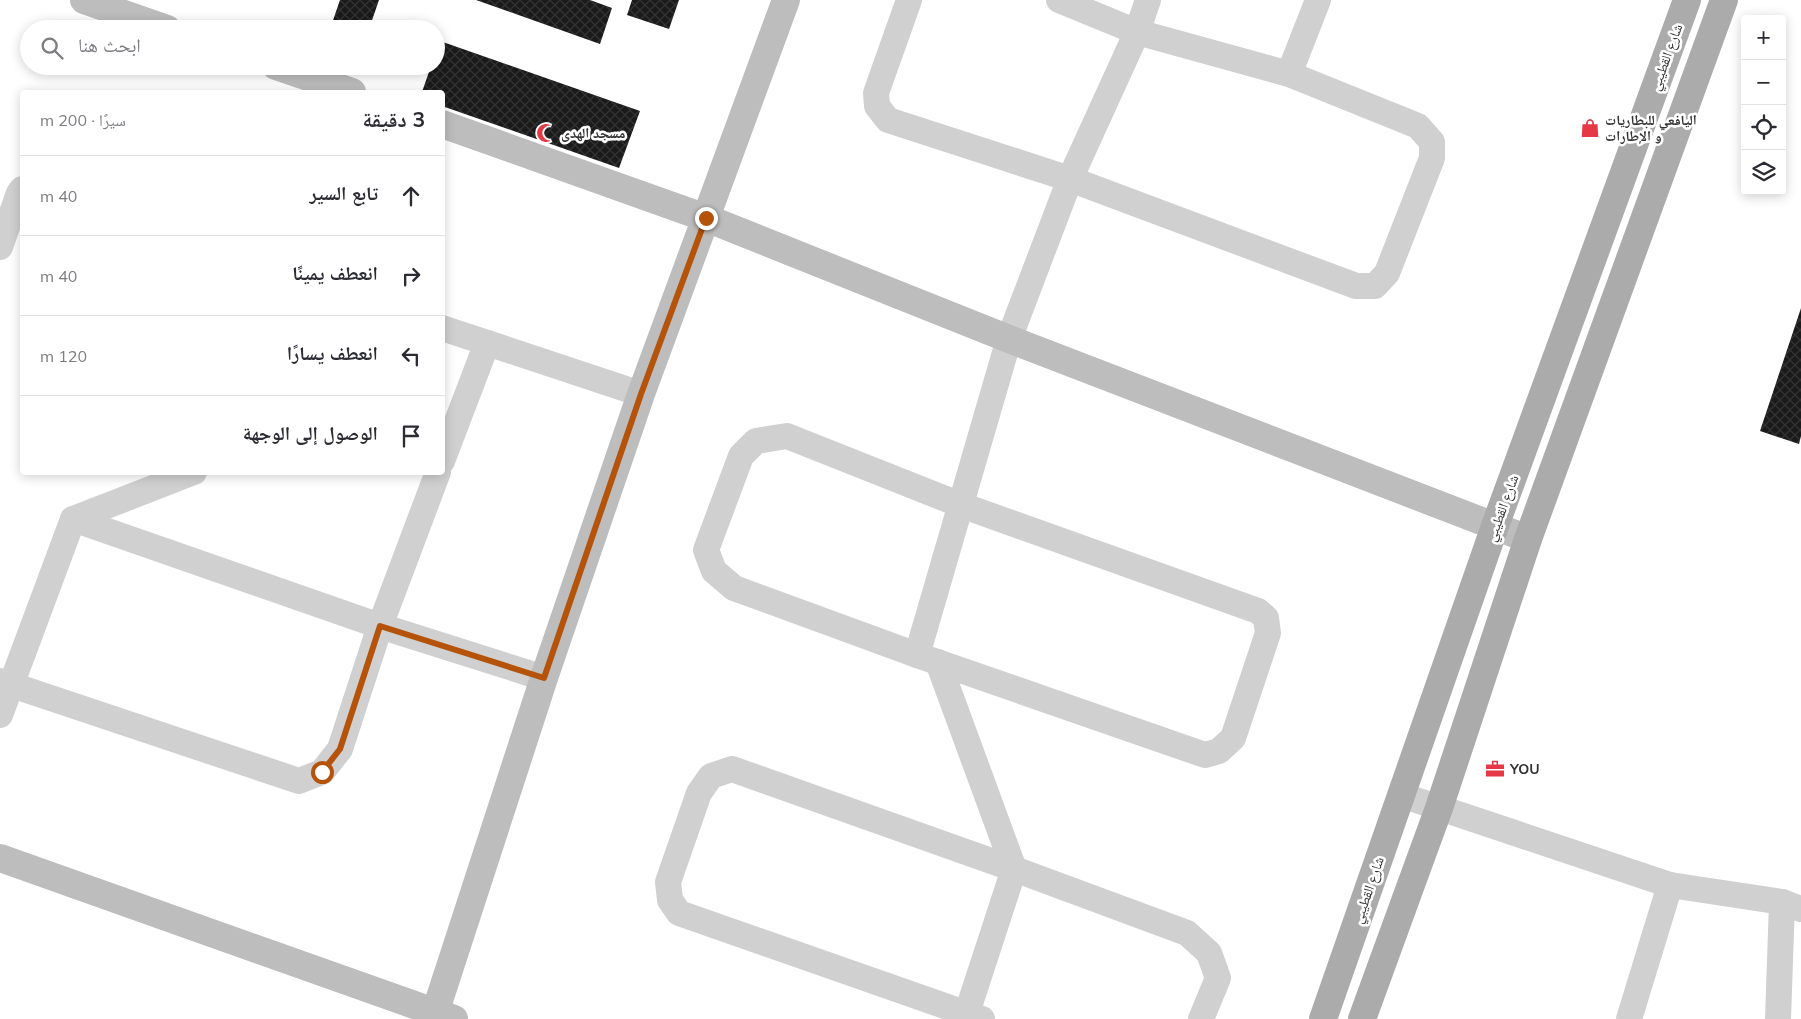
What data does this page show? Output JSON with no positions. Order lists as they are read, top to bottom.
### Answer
{
  "streets": {
    "main road": ["شارع القطيبي"]
  },
  "places": {
    "shop": ["اليافعي للبطاريات و الإطارات"],
    "mosque": ["مسجد الهدى"],
    "office": ["YOU"]
  },
  "page": {
    "map_buttons": ["+", "−"],
    "search": "ابحث هنا",
    "heading": ["3 دقيقة", "سيرًا · 200 m"],
    "list": [
      ["تابع السير", "40 m"],
      ["انعطف يمينًا", "40 m"],
      ["انعطف يسارًا", "120 m"],
      "الوصول إلى الوجهة"
    ]
  }
}
